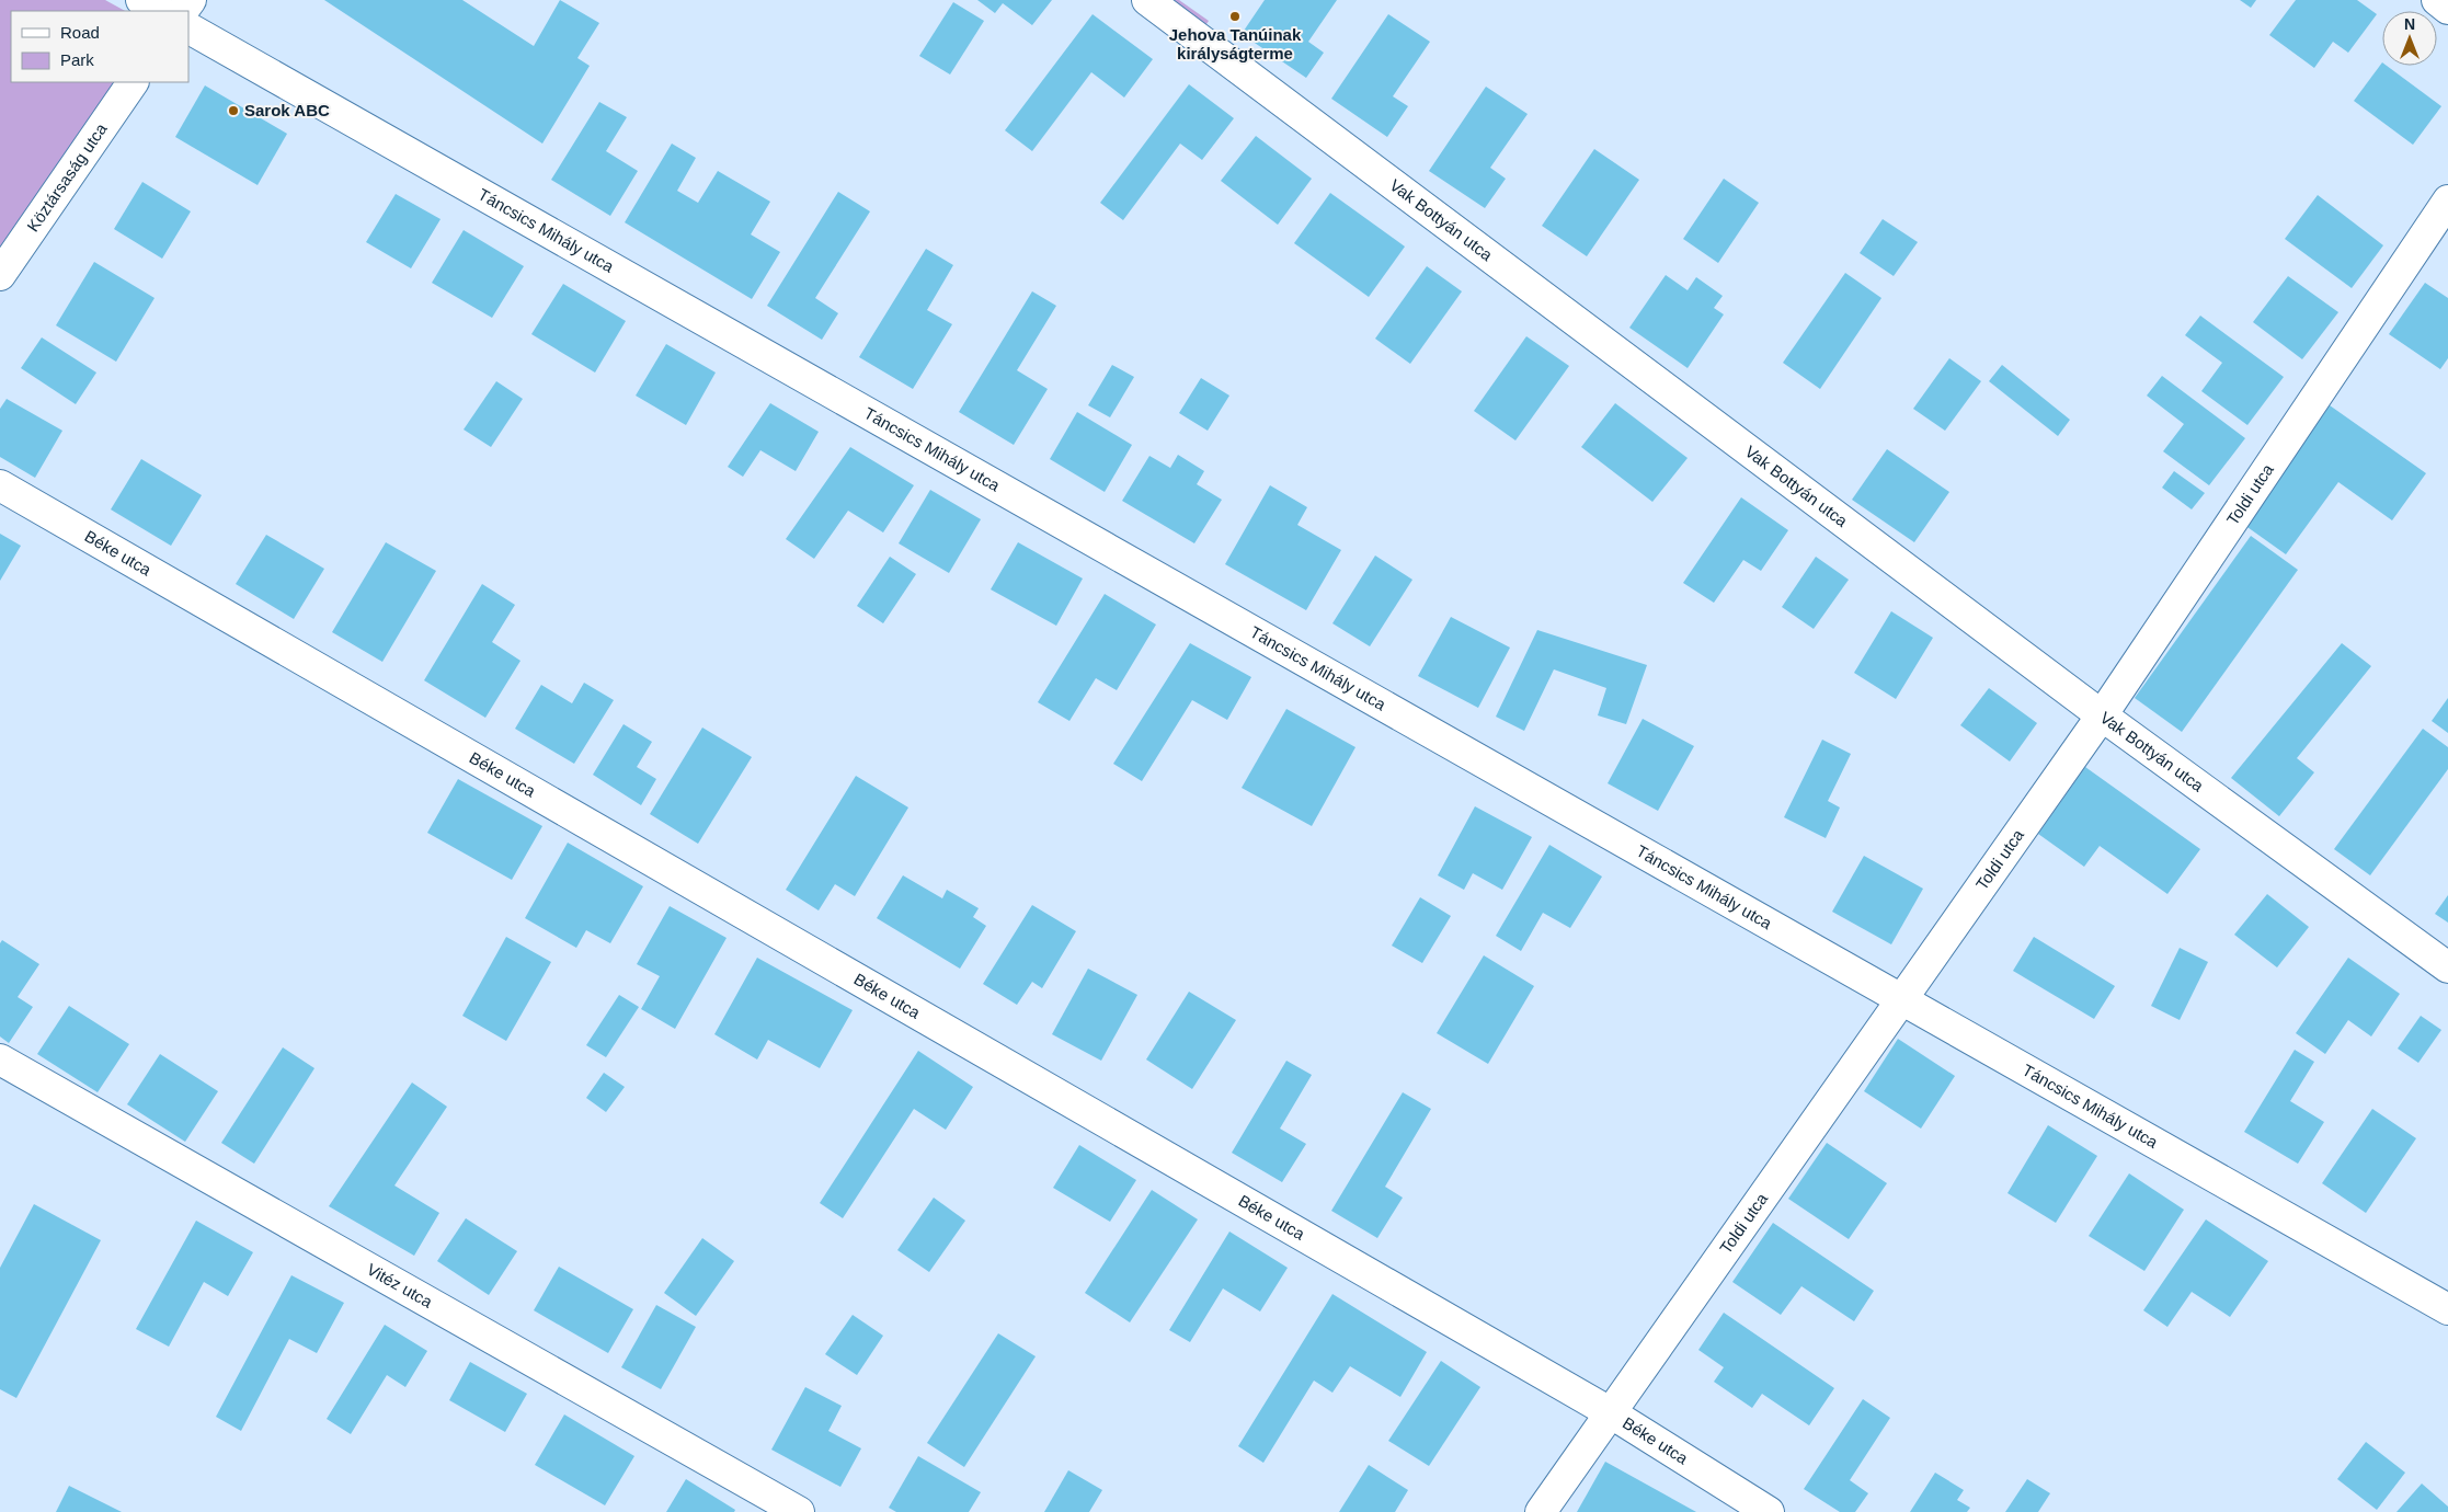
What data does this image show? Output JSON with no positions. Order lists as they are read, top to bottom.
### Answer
{
  "streets": {
    "street": [
      "Köztársaság utca",
      "Vak Bottyán utca",
      "Táncsics Mihály utca",
      "Toldi utca",
      "Béke utca",
      "Vitéz utca"
    ]
  },
  "crossings": [
    ["Vak Bottyán utca", "Toldi utca"],
    ["Táncsics Mihály utca", "Toldi utca"],
    ["Toldi utca", "Béke utca"]
  ],
  "places": ["Jehova Tanúinak királyságterme", "Sarok ABC"],
  "legend": ["Road", "Park"],
  "north": "top"
}
